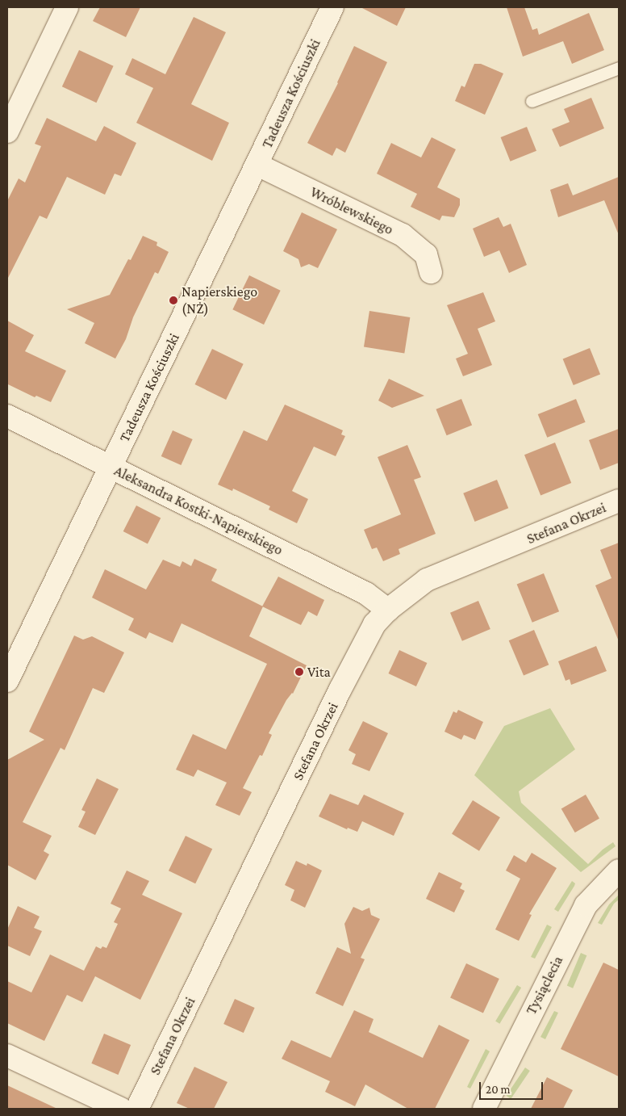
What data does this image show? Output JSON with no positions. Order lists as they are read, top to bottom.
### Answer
{
  "streets": {
    "street": [
      "Tadeusza Kościuszki",
      "Wróblewskiego",
      "Aleksandra Kostki-Napierskiego",
      "Stefana Okrzei",
      "Tysiąclecia"
    ]
  },
  "crossings": [
    ["Tadeusza Kościuszki", "Wróblewskiego"],
    ["Tadeusza Kościuszki", "Aleksandra Kostki-Napierskiego"],
    ["Aleksandra Kostki-Napierskiego", "Stefana Okrzei"]
  ],
  "places": ["Napierskiego (NŻ)", "Vita"],
  "scale_bar": "20 m"
}
